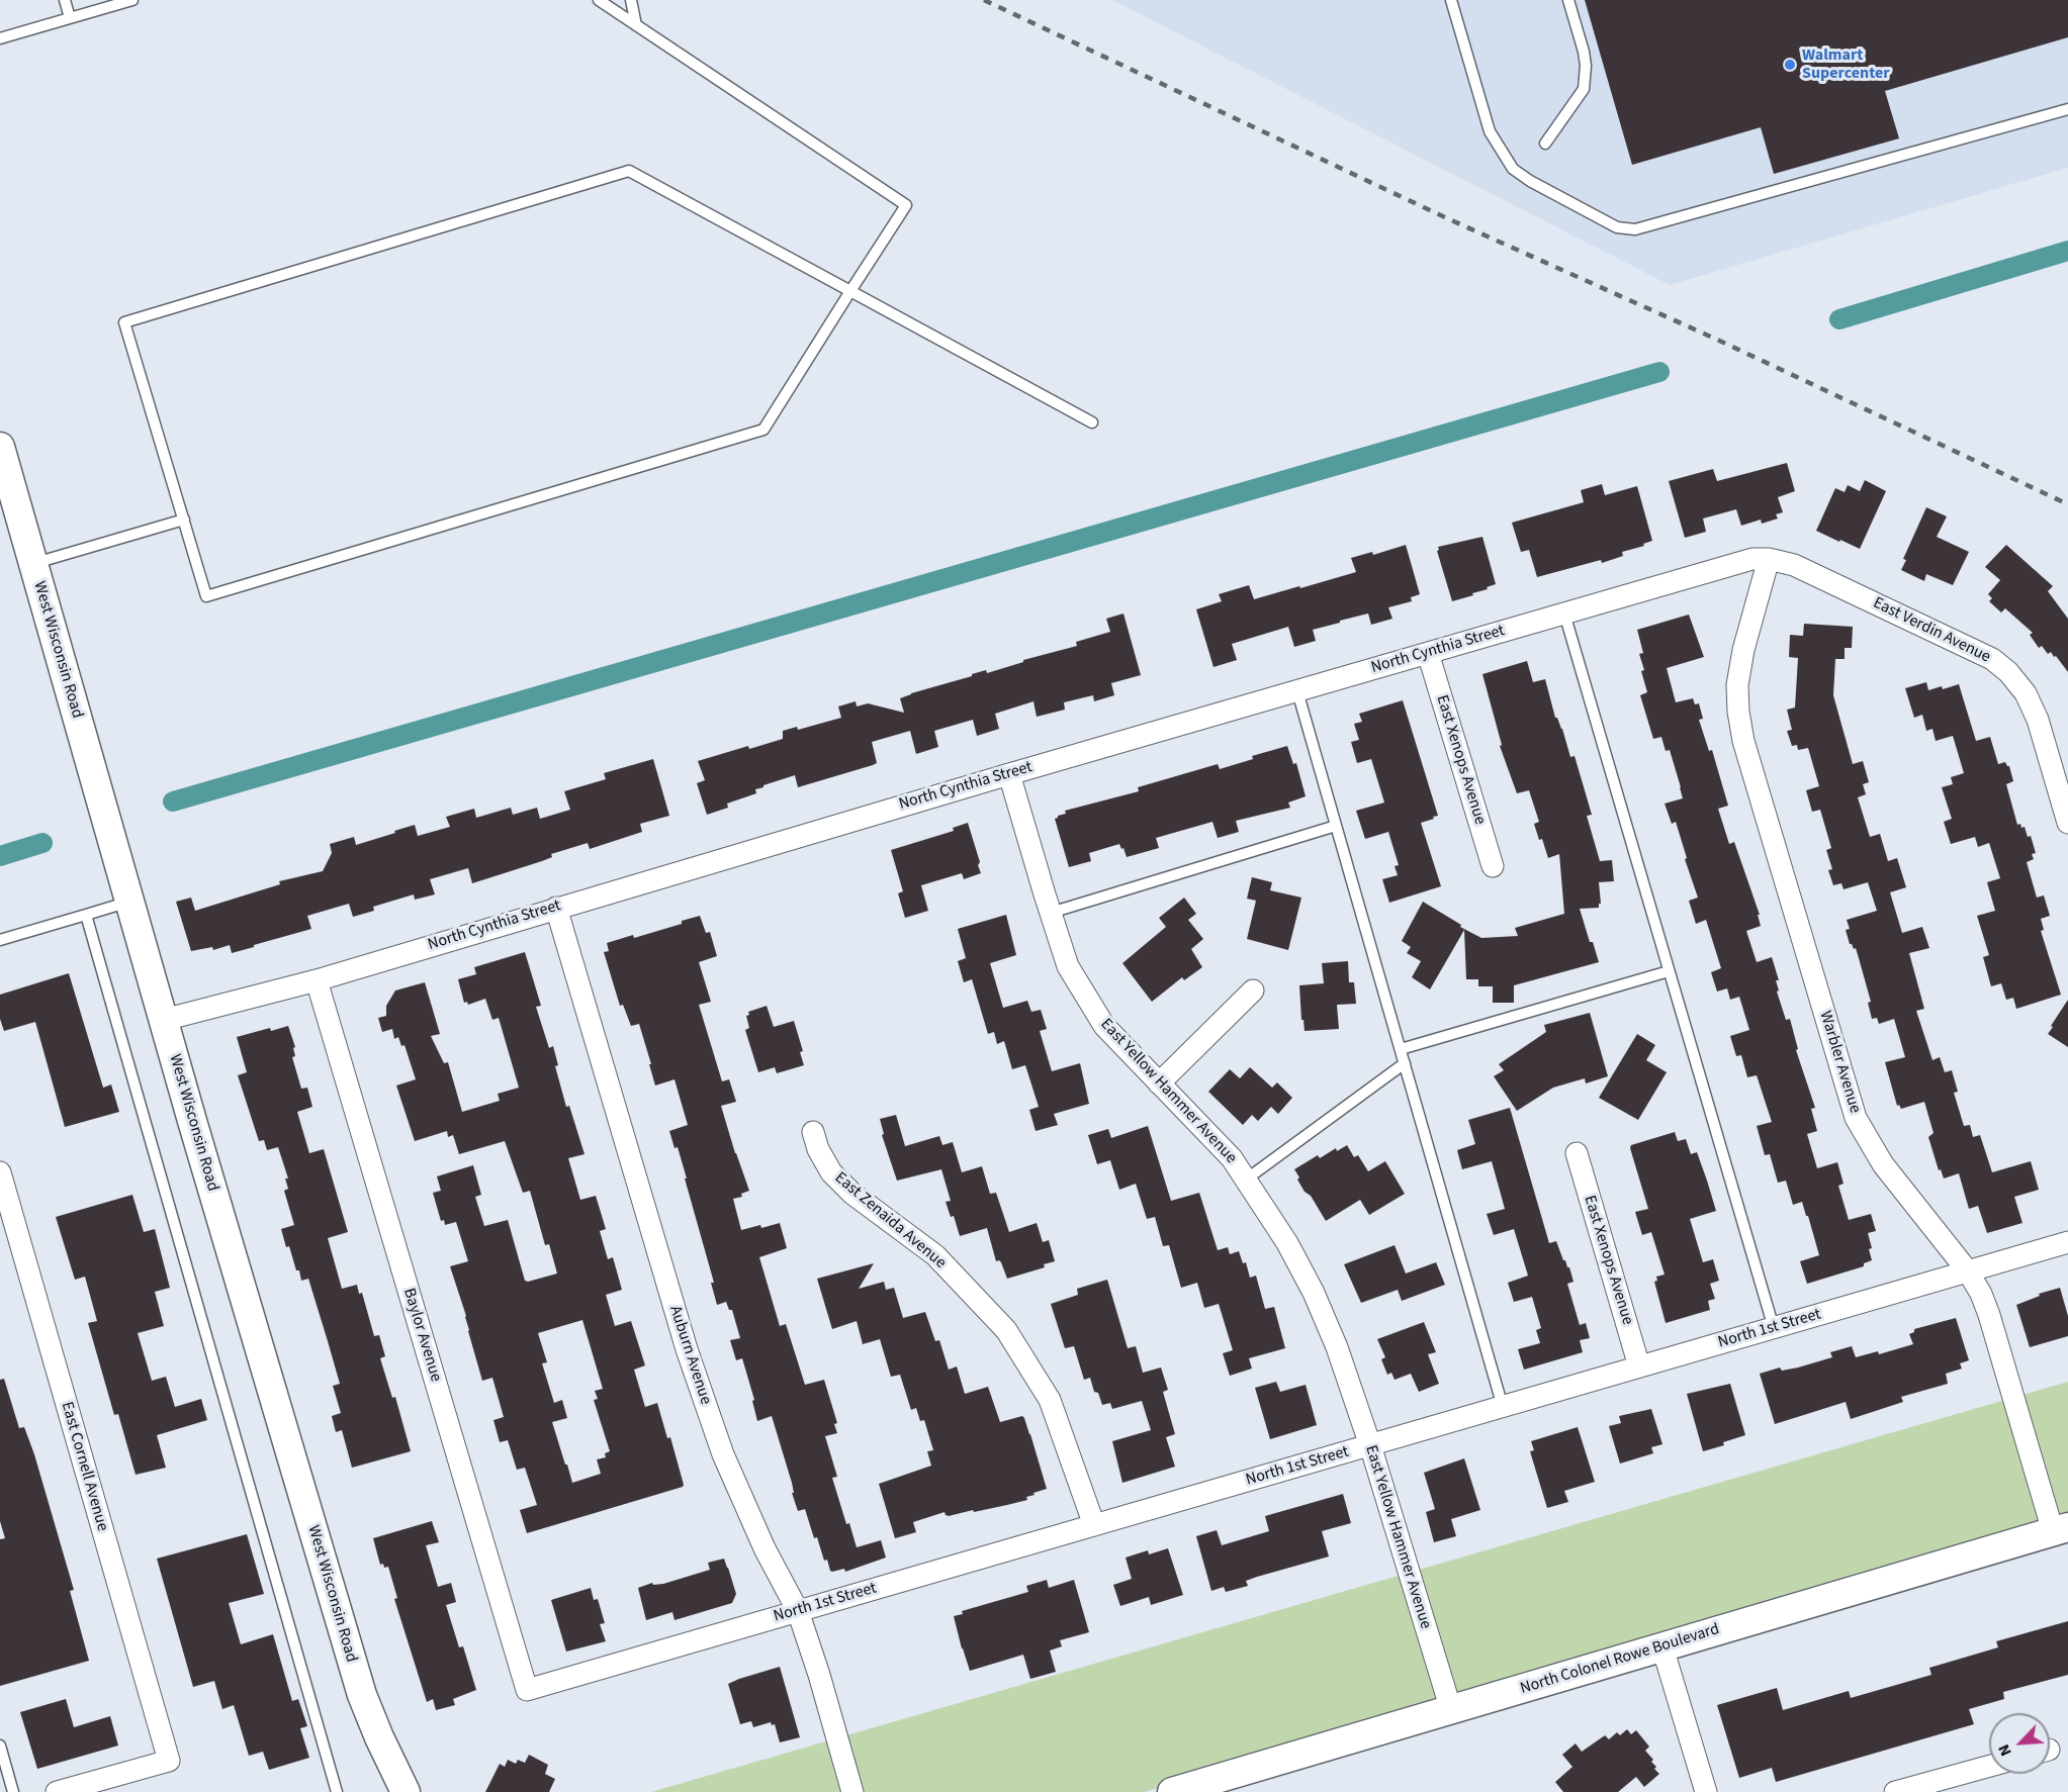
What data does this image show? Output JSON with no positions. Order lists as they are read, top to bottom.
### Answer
{
  "streets": {
    "street": [
      "East Verdin Avenue",
      "West Wisconsin Road",
      "North Cynthia Street",
      "East Xenops Avenue",
      "Warbler Avenue",
      "East Yellow Hammer Avenue",
      "East Zenaida Avenue",
      "North 1st Street",
      "Baylor Avenue",
      "Auburn Avenue",
      "East Cornell Avenue",
      "North Colonel Rowe Boulevard"
    ]
  },
  "crossings": [
    ["East Verdin Avenue", "North Cynthia Street"],
    ["East Verdin Avenue", "Warbler Avenue"],
    ["West Wisconsin Road", "North Cynthia Street"],
    ["North Cynthia Street", "East Xenops Avenue"],
    ["North Cynthia Street", "Warbler Avenue"],
    ["North Cynthia Street", "East Yellow Hammer Avenue"],
    ["North Cynthia Street", "Baylor Avenue"],
    ["North Cynthia Street", "Auburn Avenue"],
    ["East Xenops Avenue", "North 1st Street"],
    ["Warbler Avenue", "North 1st Street"],
    ["Warbler Avenue", "North Colonel Rowe Boulevard"],
    ["East Yellow Hammer Avenue", "North 1st Street"],
    ["East Yellow Hammer Avenue", "North Colonel Rowe Boulevard"],
    ["East Zenaida Avenue", "North 1st Street"],
    ["North 1st Street", "Baylor Avenue"],
    ["North 1st Street", "Auburn Avenue"]
  ],
  "places": ["Walmart Supercenter"],
  "north": "bottom left"
}
